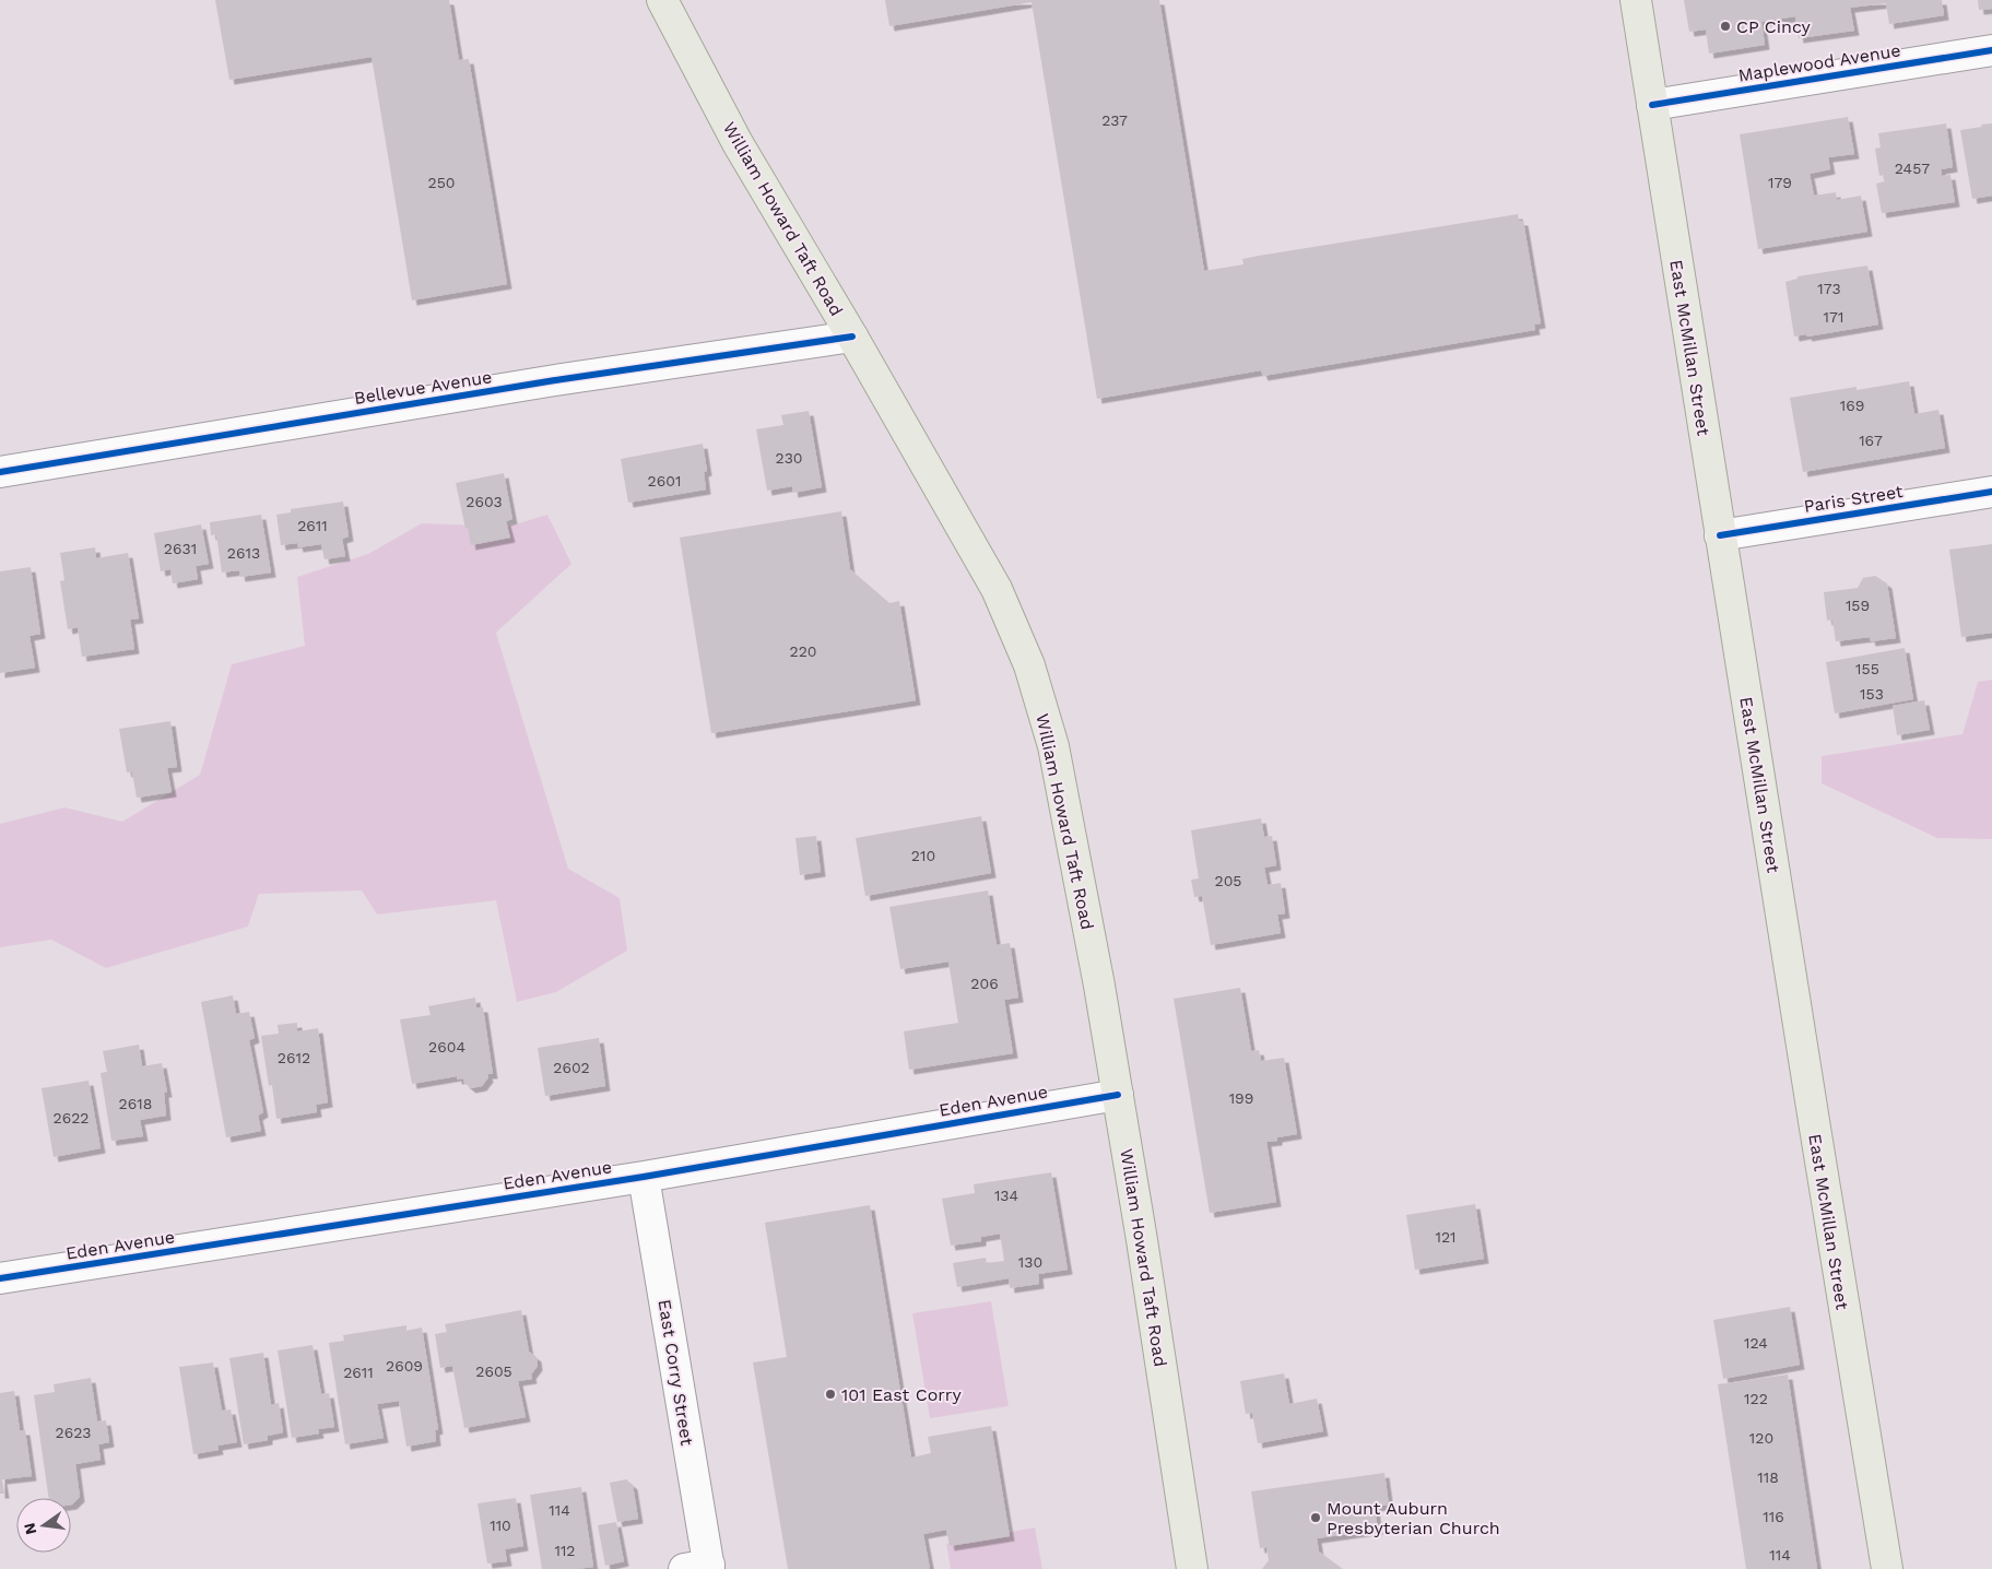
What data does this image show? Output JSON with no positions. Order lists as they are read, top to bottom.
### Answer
{
  "streets": {
    "main road": ["William Howard Taft Road", "East McMillan Street"],
    "street": [
      "Maplewood Avenue",
      "Bellevue Avenue",
      "Paris Street",
      "Eden Avenue",
      "East Corry Street"
    ]
  },
  "crossings": [
    ["Maplewood Avenue", "East McMillan Street"],
    ["William Howard Taft Road", "Bellevue Avenue"],
    ["William Howard Taft Road", "Eden Avenue"],
    ["East McMillan Street", "Paris Street"],
    ["Eden Avenue", "East Corry Street"]
  ],
  "places": ["CP Cincy", "101 East Corry", "Mount Auburn Presbyterian Church"],
  "house_numbers": [
    "237",
    "2457",
    "250",
    "179",
    "173",
    "171",
    "169",
    "167",
    "230",
    "2601",
    "2603",
    "2611",
    "2631",
    "2613",
    "159",
    "220",
    "155",
    "153",
    "210",
    "205",
    "206",
    "2604",
    "2612",
    "2602",
    "199",
    "2618",
    "2622",
    "134",
    "121",
    "130",
    "124",
    "2609",
    "2605",
    "2611",
    "122",
    "2623",
    "120",
    "118",
    "114",
    "116",
    "110",
    "112",
    "114"
  ],
  "north": "left"
}
